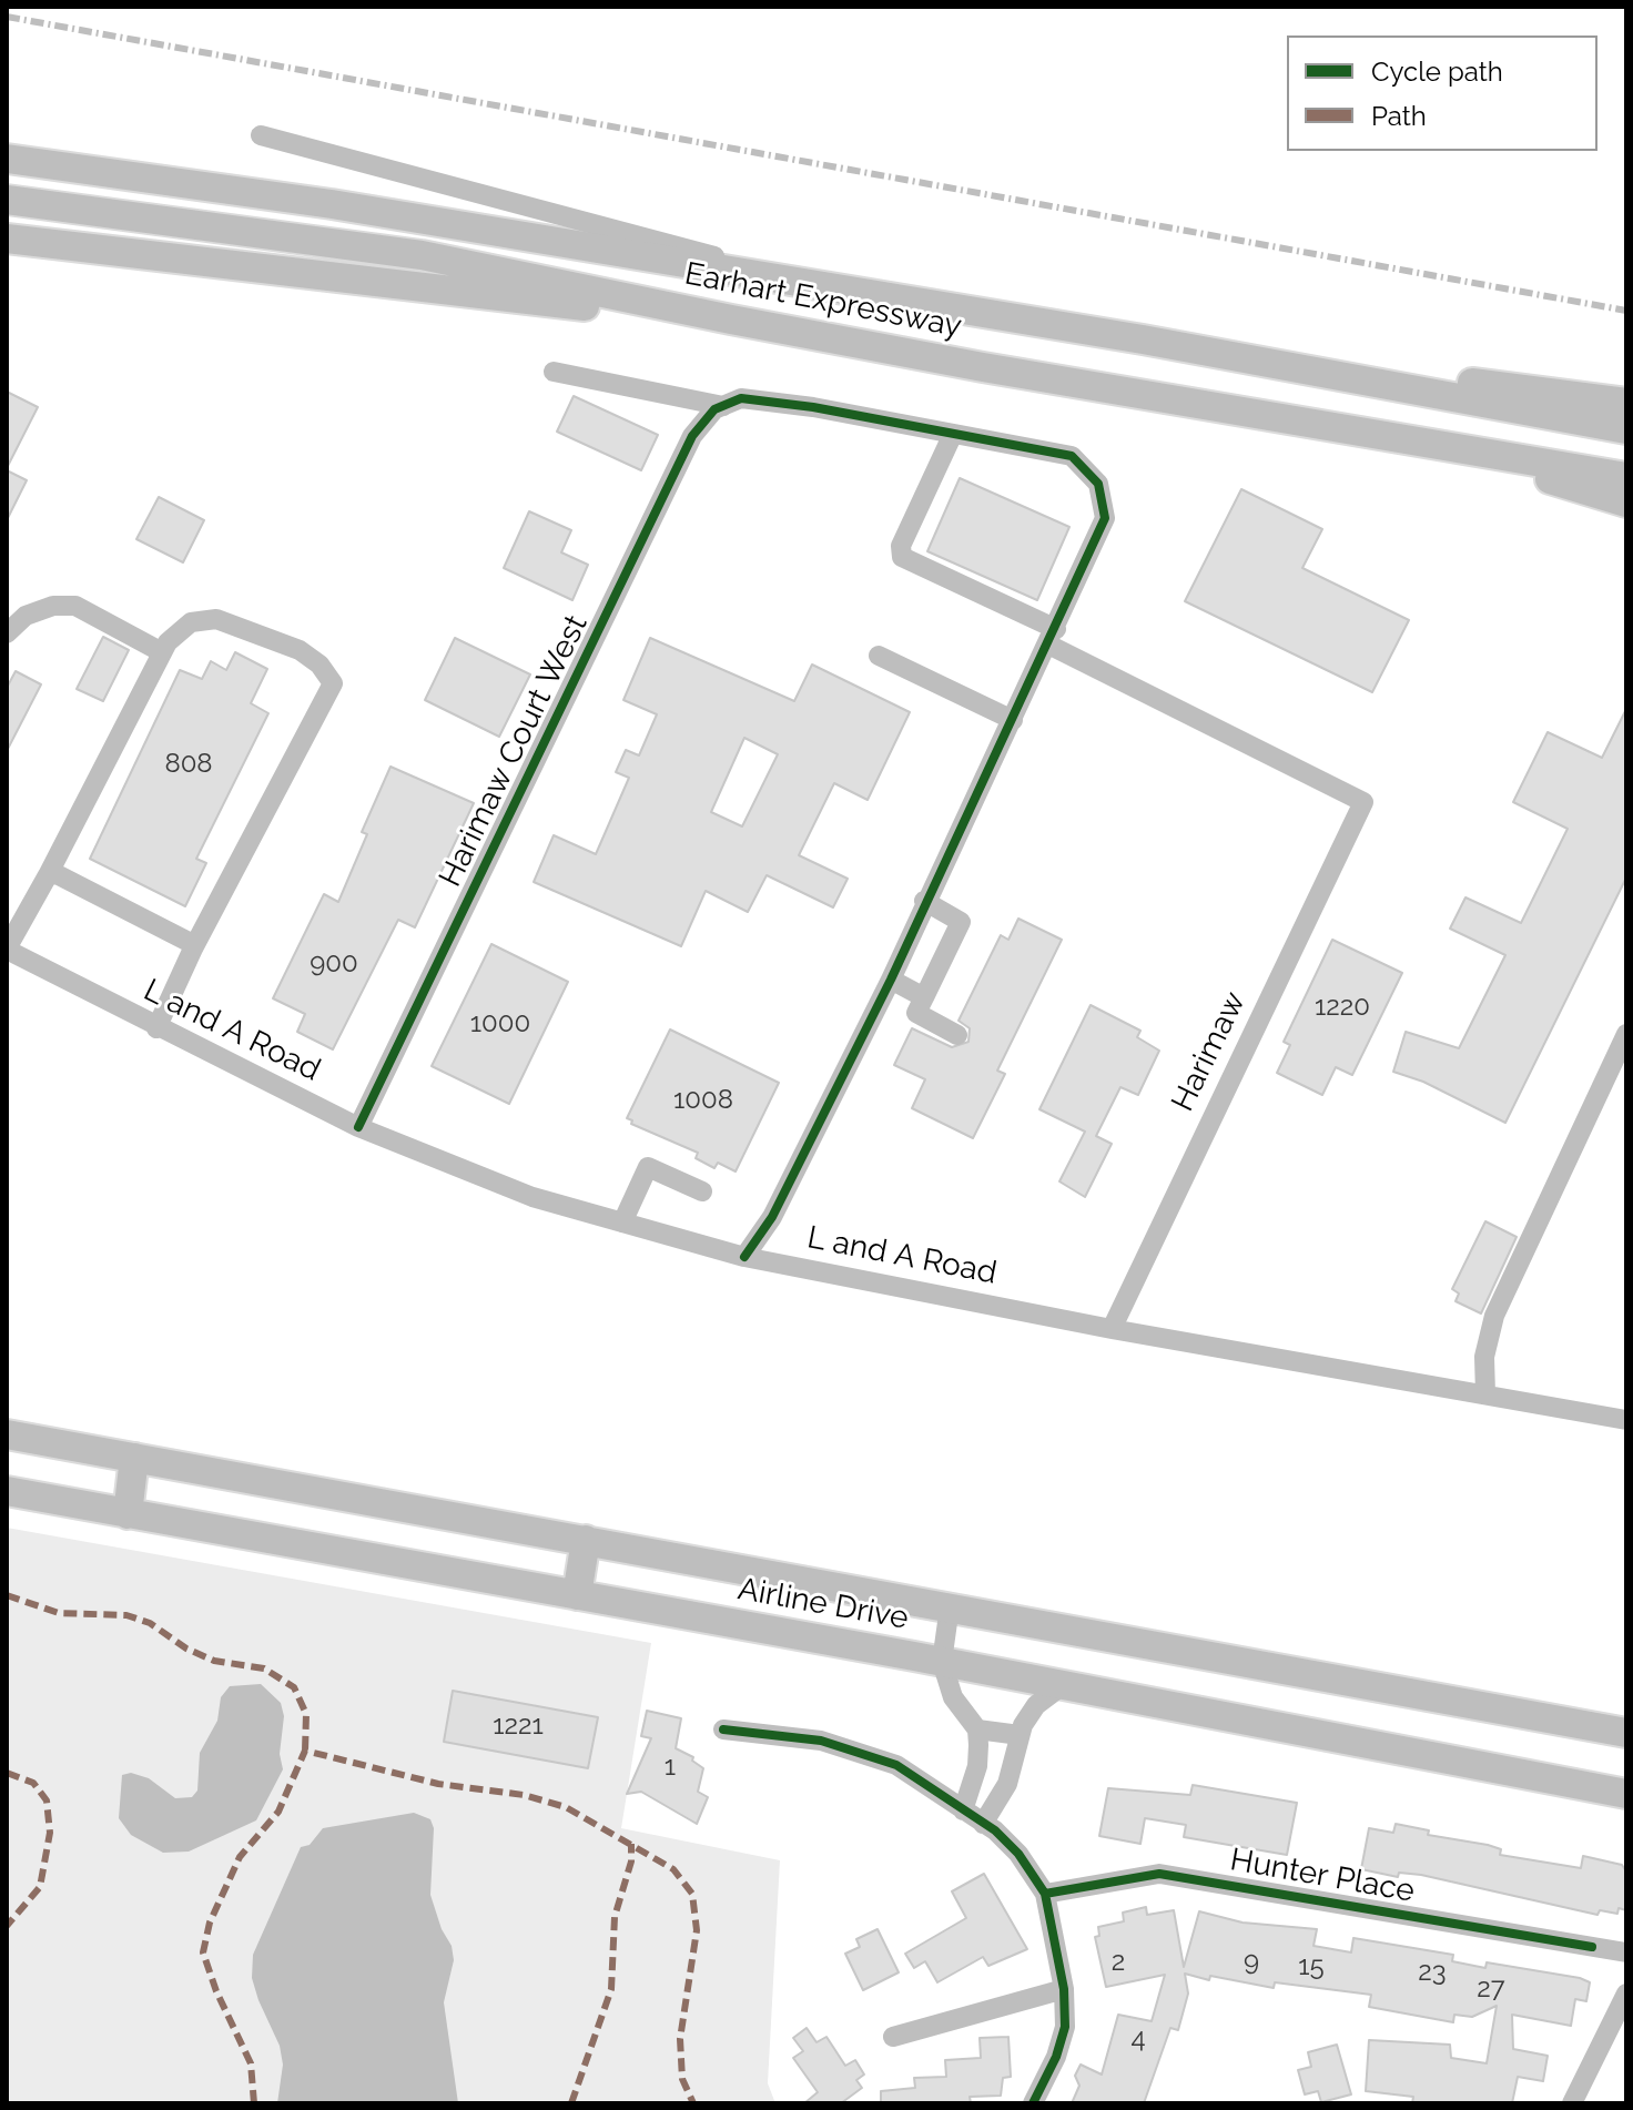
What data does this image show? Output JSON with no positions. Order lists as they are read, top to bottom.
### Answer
{
  "streets": {
    "highway": ["Earhart Expressway", "Airline Drive"],
    "street": [
      "Harimaw Court West",
      "L and A Road",
      "Harimaw",
      "Hunter Place"
    ]
  },
  "crossings": [
    ["Harimaw Court West", "L and A Road"],
    ["L and A Road", "Harimaw"]
  ],
  "house_numbers": [
    "808",
    "900",
    "1220",
    "1000",
    "1008",
    "1221",
    "1",
    "2",
    "9",
    "15",
    "23",
    "27",
    "4"
  ],
  "legend": ["Cycle path", "Path"]
}
